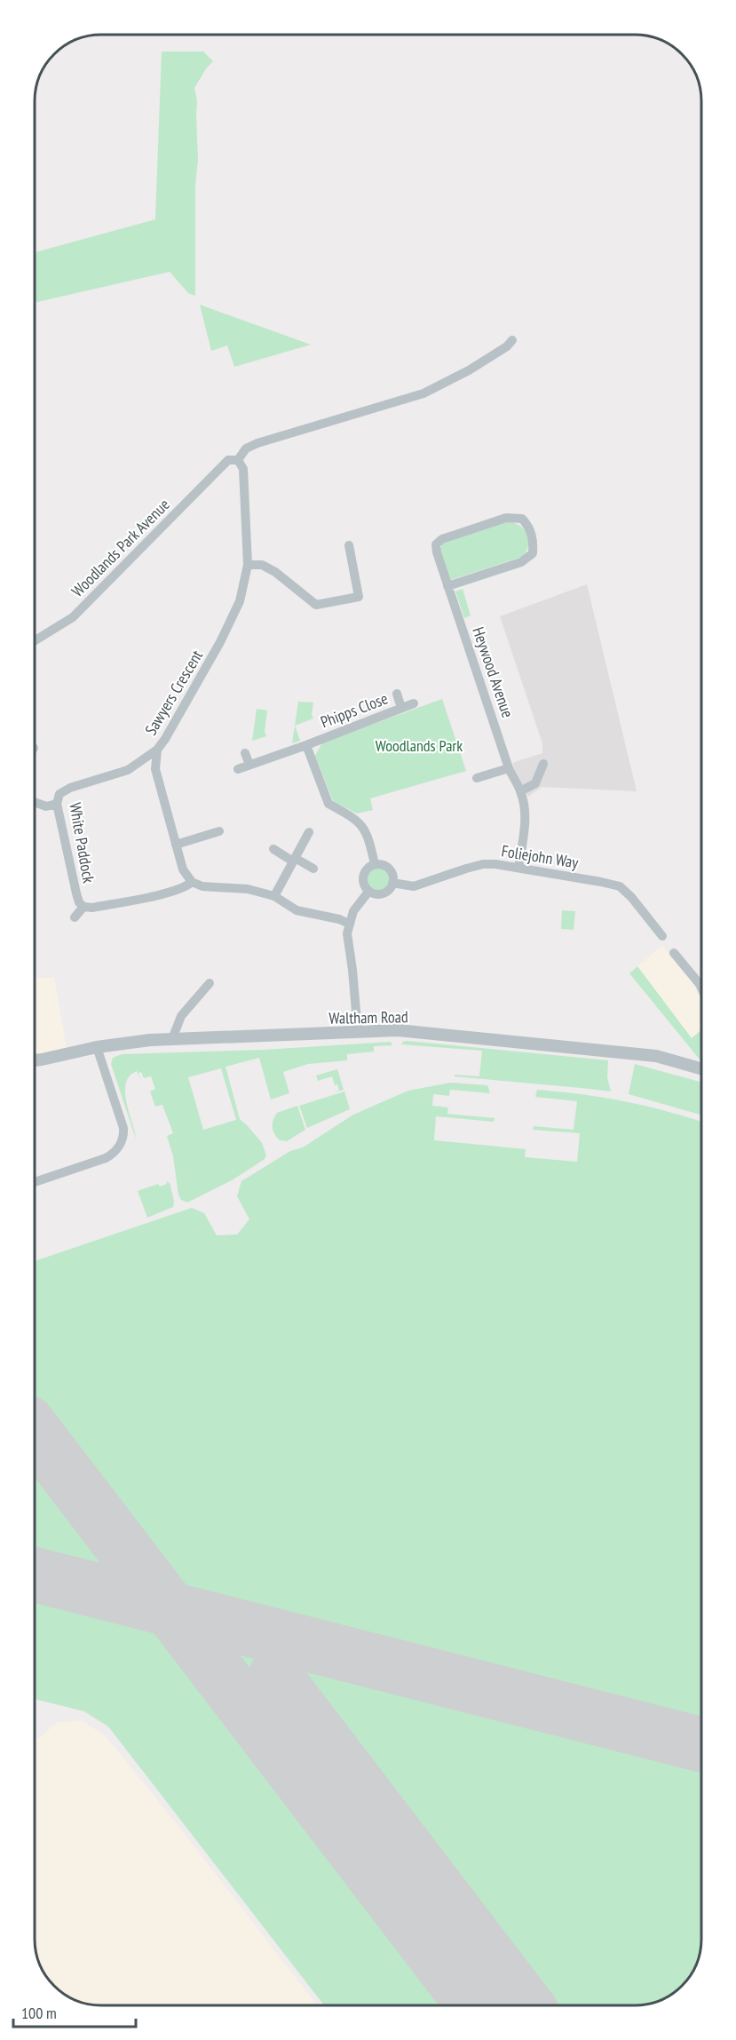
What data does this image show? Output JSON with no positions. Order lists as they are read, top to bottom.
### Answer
{
  "streets": {
    "street": [
      "Woodlands Park Avenue",
      "Heywood Avenue",
      "Sawyers Crescent",
      "Phipps Close",
      "White Paddock",
      "Foliejohn Way",
      "Waltham Road"
    ]
  },
  "crossings": [
    ["Woodlands Park Avenue", "Sawyers Crescent"],
    ["Heywood Avenue", "Foliejohn Way"],
    ["Sawyers Crescent", "White Paddock"],
    ["Phipps Close", "Foliejohn Way"]
  ],
  "parks": ["Woodlands Park"],
  "scale_bar": "100 m"
}
